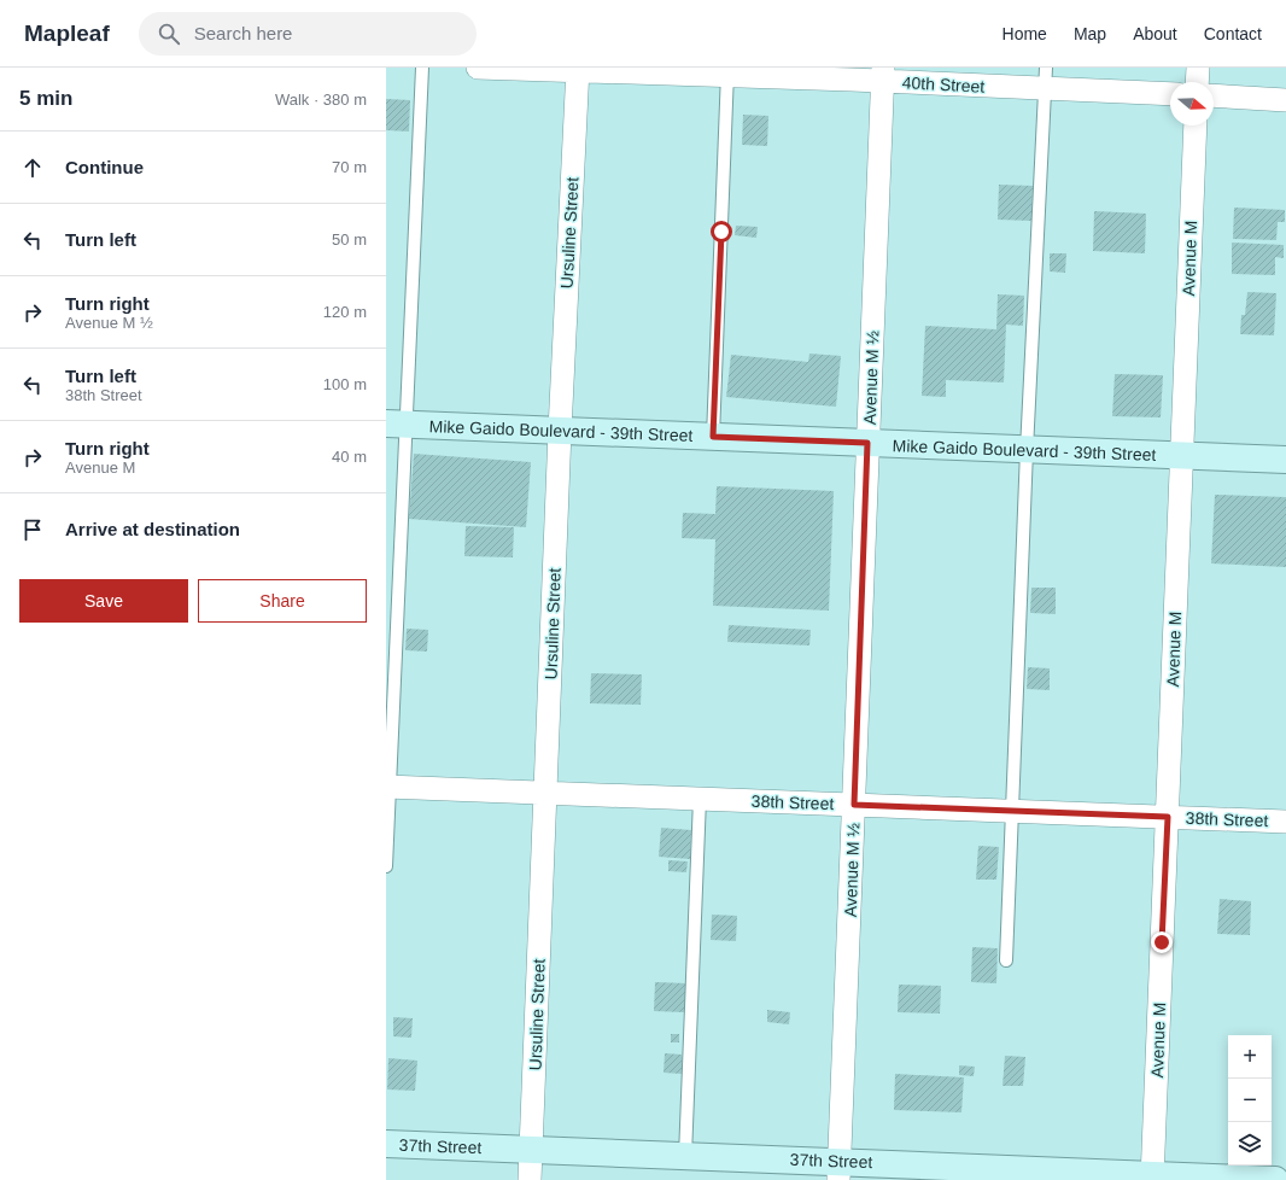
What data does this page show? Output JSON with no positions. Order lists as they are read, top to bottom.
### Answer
{
  "streets": {
    "main road": ["Mike Gaido Boulevard - 39th Street", "37th Street"],
    "street": [
      "40th Street",
      "Ursuline Street",
      "Avenue M",
      "Avenue M ½",
      "38th Street"
    ]
  },
  "crossings": [
    ["40th Street", "Ursuline Street"],
    ["40th Street", "Avenue M ½"],
    ["Ursuline Street", "Mike Gaido Boulevard - 39th Street"],
    ["Ursuline Street", "38th Street"],
    ["Ursuline Street", "37th Street"],
    ["Avenue M", "Mike Gaido Boulevard - 39th Street"],
    ["Avenue M", "38th Street"],
    ["Avenue M", "37th Street"],
    ["Avenue M ½", "Mike Gaido Boulevard - 39th Street"],
    ["Avenue M ½", "38th Street"],
    ["Avenue M ½", "37th Street"]
  ],
  "north": "right",
  "page": {
    "header": "Mapleaf",
    "search": "Search here",
    "nav": [
      "Home",
      "Map",
      "About",
      "Contact"
    ],
    "heading": ["5 min", "Walk · 380 m"],
    "list": [
      ["Continue", "70 m"],
      ["Turn left", "50 m"],
      ["Turn right", "Avenue M ½", "120 m"],
      ["Turn left", "38th Street", "100 m"],
      ["Turn right", "Avenue M", "40 m"],
      "Arrive at destination"
    ],
    "buttons": ["Save", "Share"],
    "map_buttons": ["+", "−"]
  }
}
